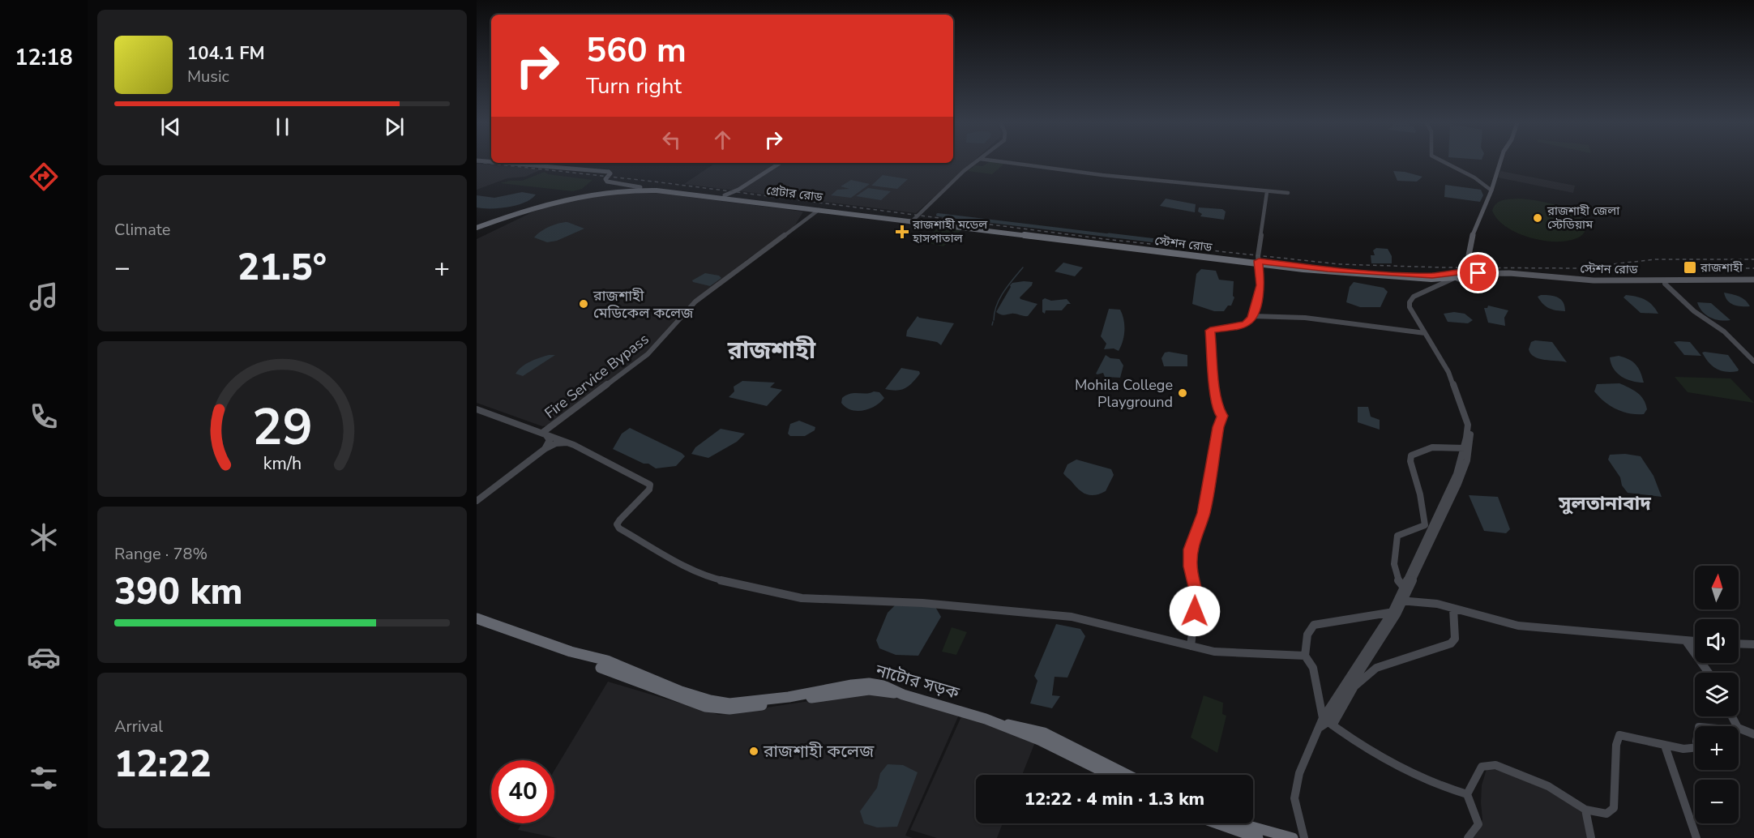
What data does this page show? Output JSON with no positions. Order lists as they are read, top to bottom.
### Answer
{
  "streets": {
    "highway": ["গ্রেটার রোড", "স্টেশন রোড", "নাটোর সড়ক"],
    "main road": ["Fire Service Bypass"]
  },
  "crossings": [
    ["গ্রেটার রোড", "স্টেশন রোড"]
  ],
  "districts": ["রাজশাহী", "সুলতানাবাদ"],
  "places": {
    "other": [
      "রাজশাহী জেলা স্টেডিয়াম",
      "রাজশাহী মেডিকেল কলেজ",
      "Mohila College Playground",
      "রাজশাহী কলেজ"
    ],
    "health": ["রাজশাহী মডেল হাসপাতাল"],
    "transit": ["রাজশাহী"]
  },
  "north": "top",
  "page": {
    "tabs": "12:18",
    "turn": ["560 m", "Turn right"],
    "song": ["104.1 FM", "Music"],
    "tile": [
      "Climate",
      ["Range · 78%", "390 km"],
      ["Arrival", "12:22"]
    ],
    "heat": ["−", "21.5°", "+"],
    "map_buttons": ["+", "−"],
    "limit": "40",
    "trip": "12:22 · 4 min · 1.3 km",
    "gauge": ["29", "km/h"]
  }
}
